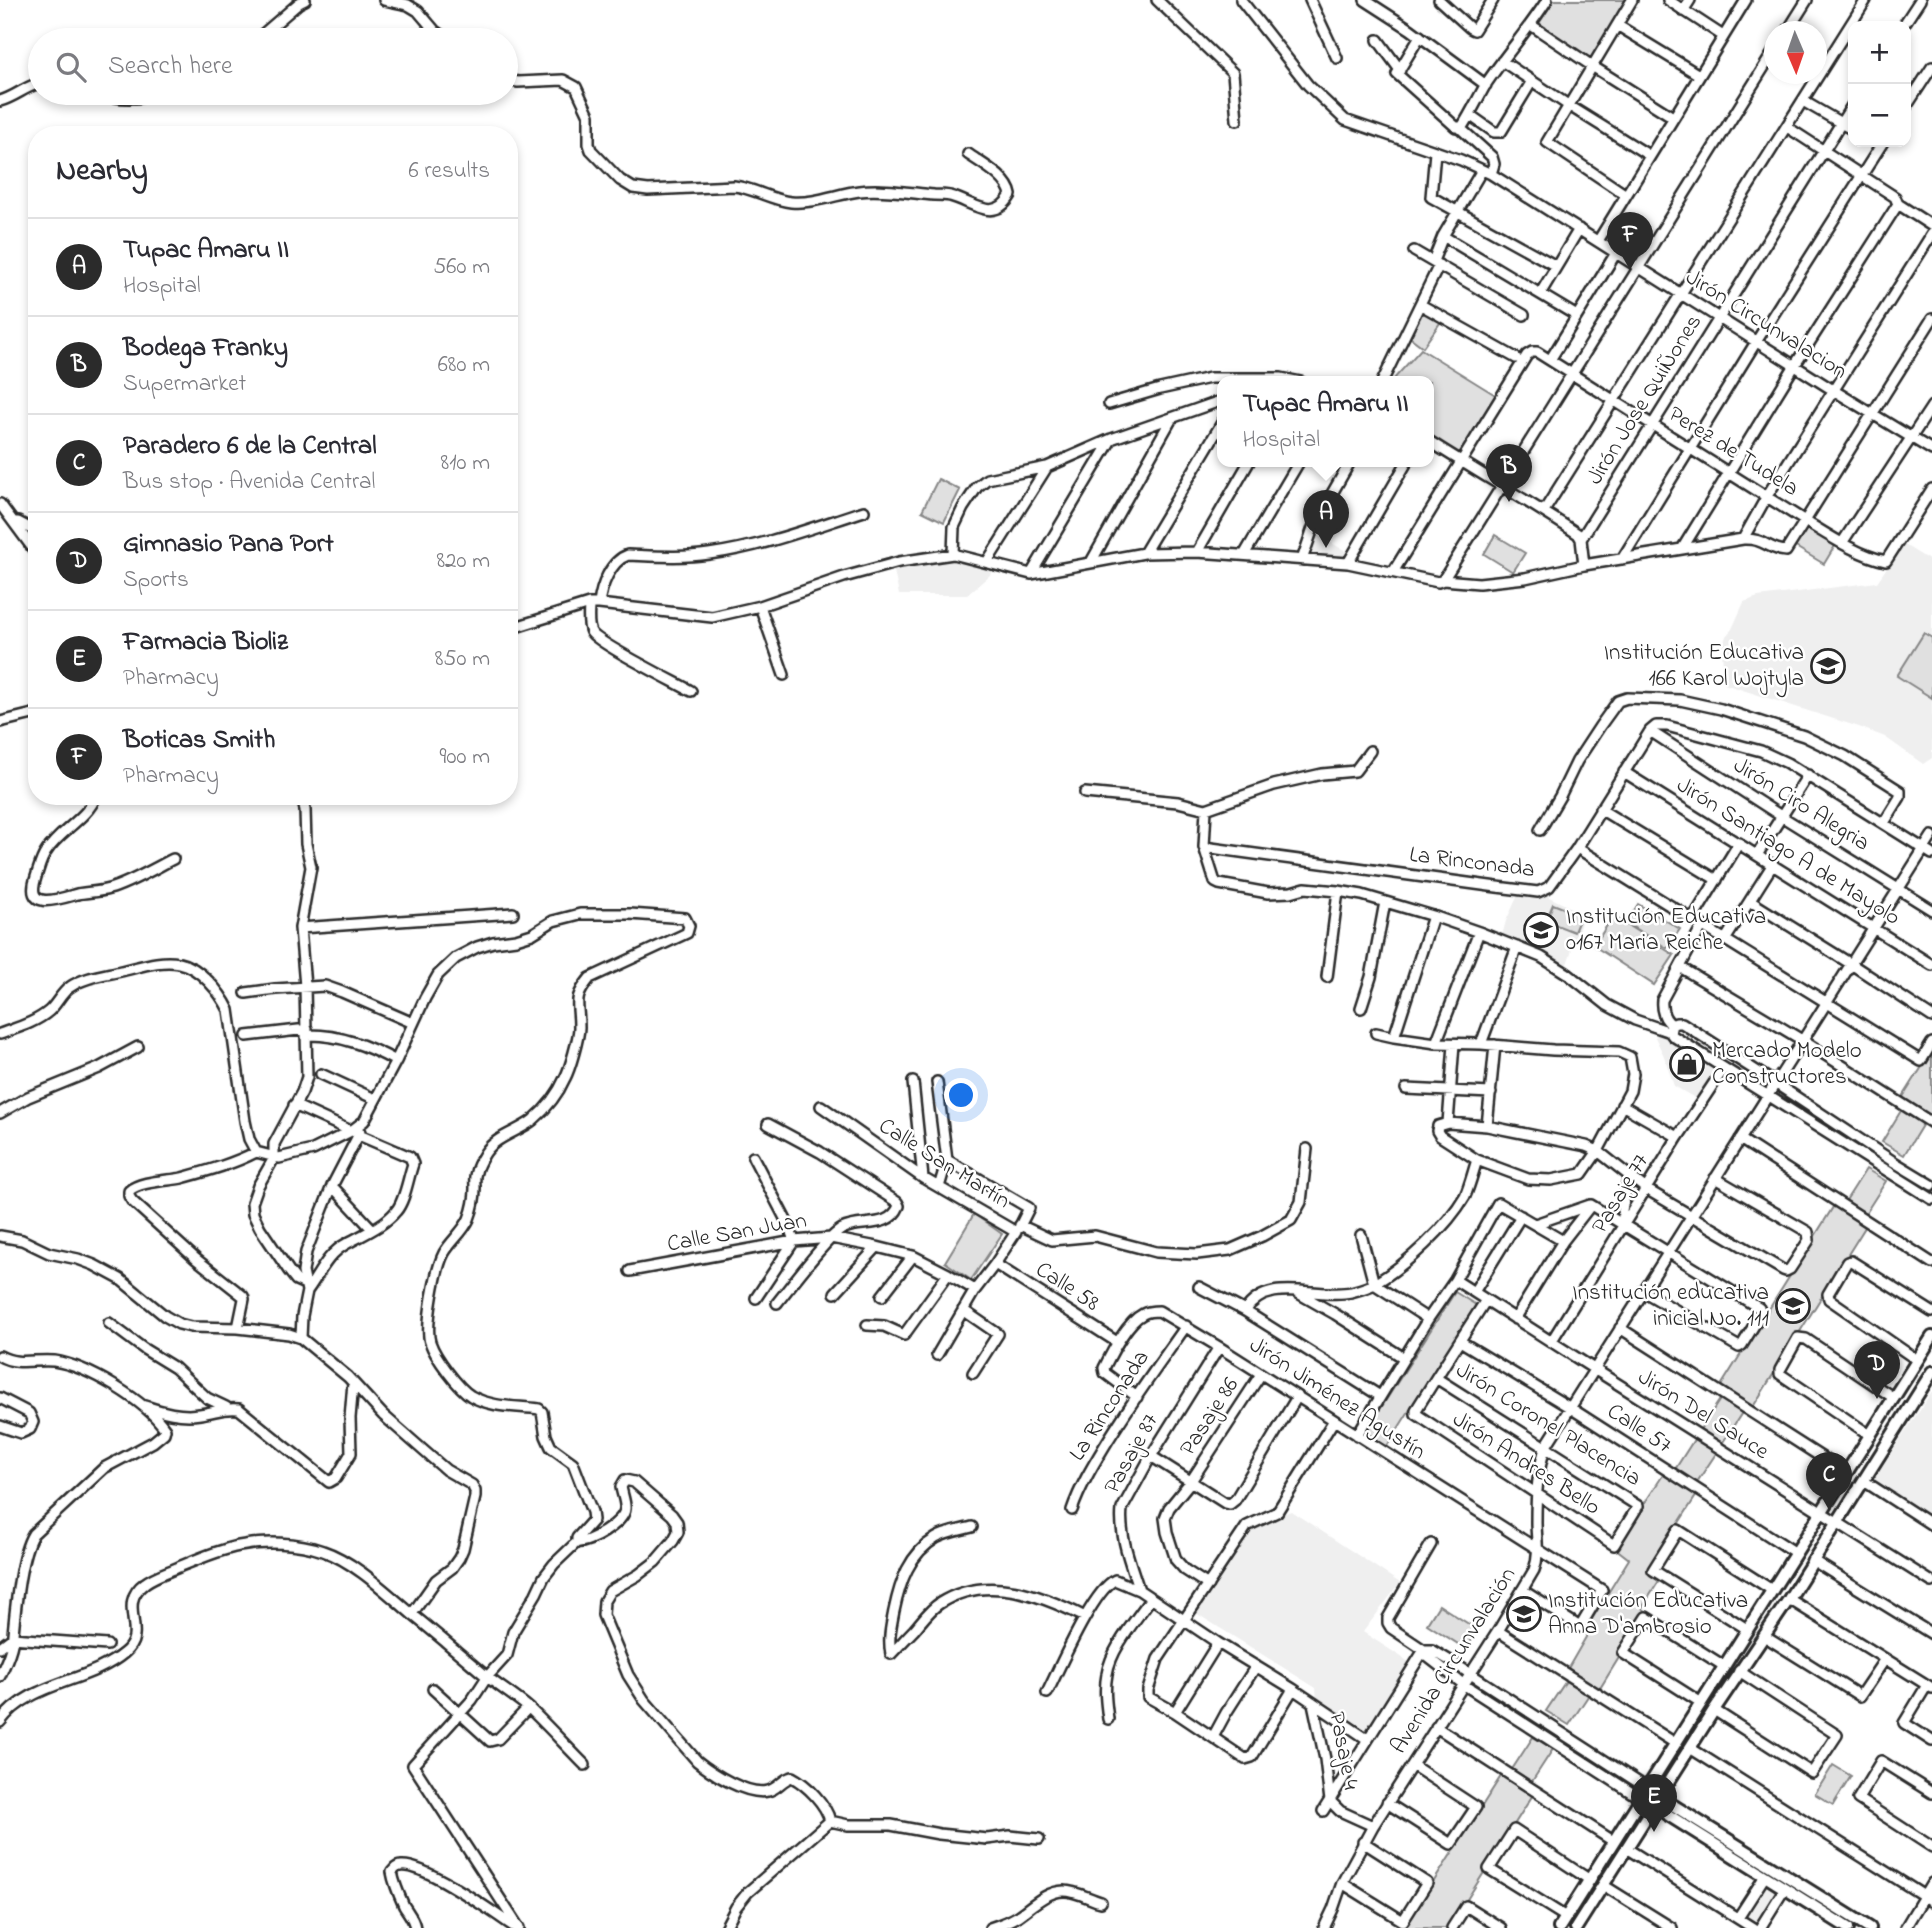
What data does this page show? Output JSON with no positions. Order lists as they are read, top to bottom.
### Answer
{
  "streets": {
    "street": [
      "Jirón Circunvalacion",
      "Jirón Jose QuiÑones",
      "Perez de Tudela",
      "Jirón Ciro Alegria",
      "Jirón Santiago A de Mayolo",
      "La Rinconada",
      "Calle San Martín",
      "Pasaje 77",
      "Calle San Juan",
      "Calle 58",
      "Jirón Jiménez Agustín",
      "Jirón Del Sauce",
      "Pasaje 86",
      "Jirón Coronel Placencia",
      "Calle 57",
      "Pasaje 87",
      "Jirón Andres Bello",
      "Avenida Circunvalación",
      "Pasaje 4"
    ]
  },
  "crossings": [
    ["Jirón Circunvalacion", "Jirón Jose QuiÑones"],
    ["Jirón Jose QuiÑones", "Perez de Tudela"],
    ["Jirón Ciro Alegria", "La Rinconada"],
    ["Jirón Ciro Alegria", "Avenida Circunvalación"],
    ["Jirón Santiago A de Mayolo", "La Rinconada"],
    ["Jirón Santiago A de Mayolo", "Avenida Circunvalación"],
    ["La Rinconada", "Jirón Jiménez Agustín"],
    ["Calle San Martín", "Calle 58"],
    ["Pasaje 77", "Jirón Del Sauce"],
    ["Calle 58", "Jirón Jiménez Agustín"],
    ["Jirón Jiménez Agustín", "Pasaje 86"],
    ["Jirón Jiménez Agustín", "Pasaje 87"],
    ["Jirón Jiménez Agustín", "Avenida Circunvalación"],
    ["Jirón Del Sauce", "Avenida Circunvalación"],
    ["Jirón Coronel Placencia", "Jirón Andres Bello"],
    ["Jirón Coronel Placencia", "Avenida Circunvalación"],
    ["Calle 57", "Avenida Circunvalación"],
    ["Jirón Andres Bello", "Avenida Circunvalación"],
    ["Avenida Circunvalación", "Pasaje 4"]
  ],
  "places": {
    "school or university": [
      "Institución Educativa 166 Karol Wojtyla",
      "Institución Educativa 0167 Maria Reiche",
      "Institución educativa inicial No. 111",
      "Institución Educativa Anna D'ambrosio"
    ],
    "shop": ["Mercado Modelo Constructores"]
  },
  "north": "bottom",
  "page": {
    "map_buttons": ["+", "−"],
    "search": "Search here",
    "heading": ["Nearby", "6 results"],
    "pins": [
      "F",
      "B",
      "A",
      "D",
      "C",
      "E"
    ],
    "list": [
      {
        "mark": "A",
        "name": "Tupac Amaru II",
        "note": "Hospital",
        "value": "560 m"
      },
      {
        "mark": "B",
        "name": "Bodega Franky",
        "note": "Supermarket",
        "value": "680 m"
      },
      {
        "mark": "C",
        "name": "Paradero 6 de la Central",
        "note": "Bus stop · Avenida Central",
        "value": "810 m"
      },
      {
        "mark": "D",
        "name": "Gimnasio Pana Port",
        "note": "Sports",
        "value": "820 m"
      },
      {
        "mark": "E",
        "name": "Farmacia Bioliz",
        "note": "Pharmacy",
        "value": "850 m"
      },
      {
        "mark": "F",
        "name": "Boticas Smith",
        "note": "Pharmacy",
        "value": "900 m"
      }
    ],
    "popup": ["Tupac Amaru II", "Hospital"]
  }
}
